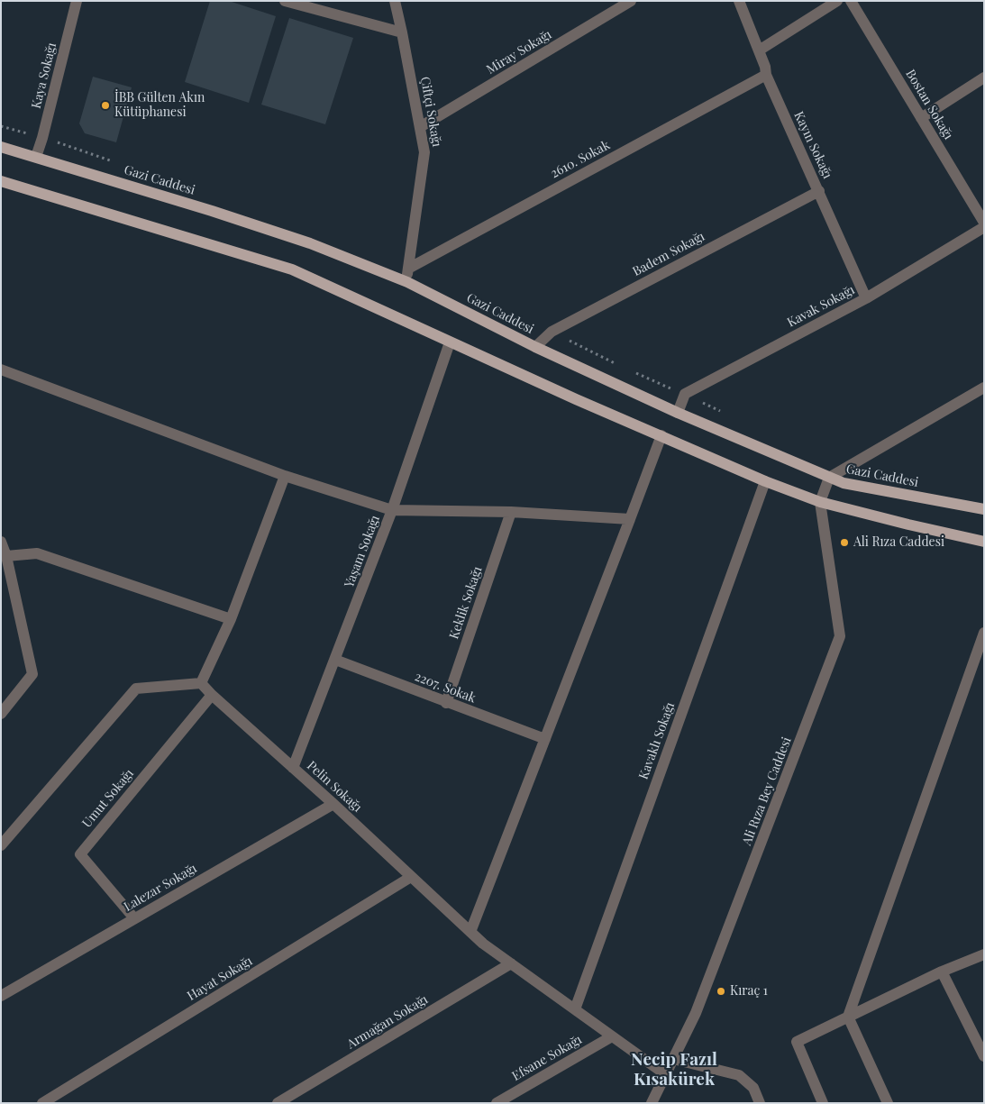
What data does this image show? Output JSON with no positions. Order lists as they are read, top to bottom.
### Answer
{
  "streets": {
    "main road": ["Gazi Caddesi"],
    "street": [
      "Miray Sokağı",
      "Kaya Sokağı",
      "Bostan Sokağı",
      "Çiftçi Sokağı",
      "Kayın Sokağı",
      "2610. Sokak",
      "Badem Sokağı",
      "Kavak Sokağı",
      "Yaşam Sokağı",
      "Keklik Sokağı",
      "2207. Sokak",
      "Kavaklı Sokağı",
      "Pelin Sokağı",
      "Ali Rıza Bey Caddesi",
      "Umut Sokağı",
      "Lalezar Sokağı",
      "Hayat Sokağı",
      "Armağan Sokağı",
      "Efsane Sokağı"
    ]
  },
  "crossings": [
    ["Miray Sokağı", "Çiftçi Sokağı"],
    ["Kaya Sokağı", "Gazi Caddesi"],
    ["Çiftçi Sokağı", "2610. Sokak"],
    ["Çiftçi Sokağı", "Gazi Caddesi"],
    ["Kayın Sokağı", "2610. Sokak"],
    ["Kayın Sokağı", "Badem Sokağı"],
    ["Kayın Sokağı", "Kavak Sokağı"],
    ["Gazi Caddesi", "Badem Sokağı"],
    ["Gazi Caddesi", "Ali Rıza Bey Caddesi"],
    ["Yaşam Sokağı", "2207. Sokak"],
    ["Yaşam Sokağı", "Pelin Sokağı"],
    ["Keklik Sokağı", "2207. Sokak"],
    ["Kavaklı Sokağı", "Pelin Sokağı"],
    ["Pelin Sokağı", "Ali Rıza Bey Caddesi"],
    ["Pelin Sokağı", "Umut Sokağı"],
    ["Pelin Sokağı", "Lalezar Sokağı"],
    ["Pelin Sokağı", "Hayat Sokağı"],
    ["Pelin Sokağı", "Armağan Sokağı"],
    ["Pelin Sokağı", "Efsane Sokağı"],
    ["Umut Sokağı", "Lalezar Sokağı"]
  ],
  "districts": ["Necip Fazıl Kısakürek"],
  "places": ["İBB Gülten Akın Kütüphanesi", "Ali Rıza Caddesi", "Kıraç 1"]
}
